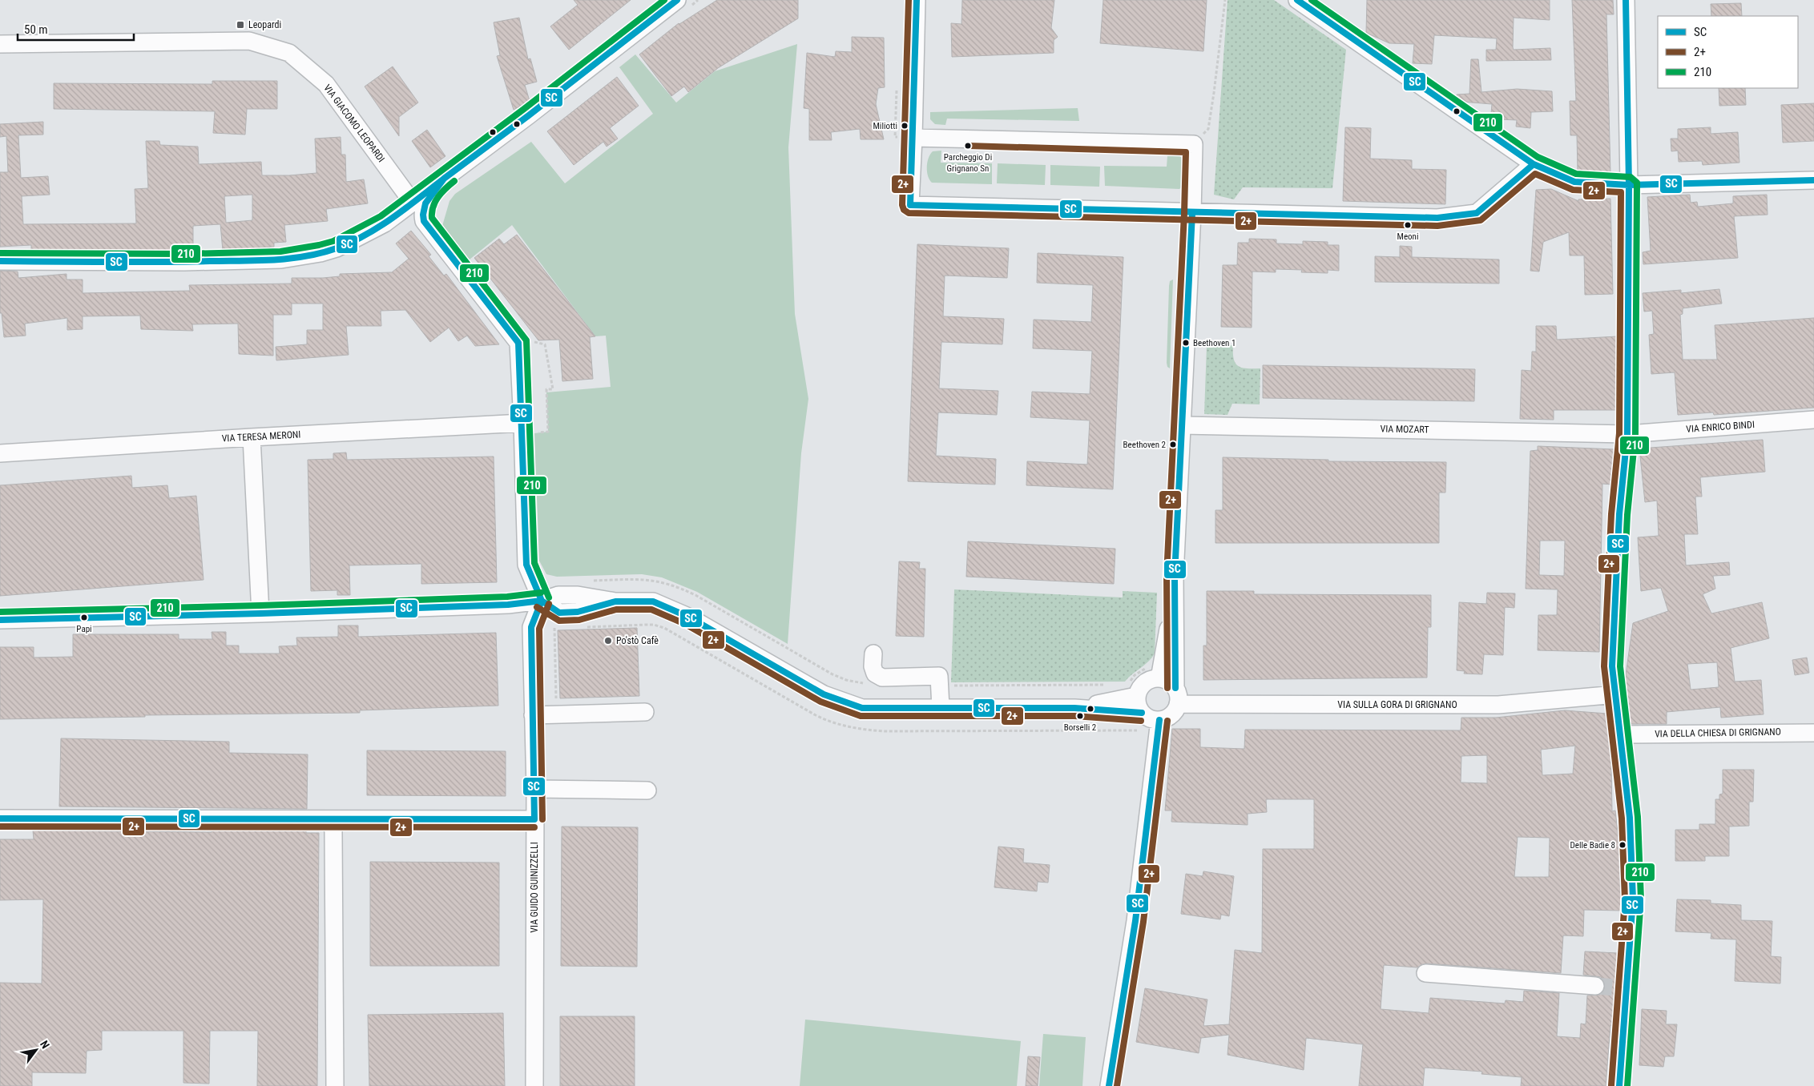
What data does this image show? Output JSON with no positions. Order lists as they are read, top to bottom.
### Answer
{
  "streets": {
    "street": [
      "VIA GIACOMO LEOPARDI",
      "VIA ENRICO BINDI",
      "VIA MOZART",
      "VIA TERESA MERONI",
      "VIA SULLA GORA DI GRIGNANO",
      "VIA DELLA CHIESA DI GRIGNANO",
      "VIA GUIDO GUINIZZELLI"
    ]
  },
  "crossings": [
    ["VIA ENRICO BINDI", "VIA MOZART"]
  ],
  "places": {
    "transit": ["Leopardi"],
    "other": [
      "Miliotti",
      "Parcheggio Di Grignano Sn",
      "Meoni",
      "Beethoven 1",
      "Beethoven 2",
      "Papi",
      "Po'stò Cafè",
      "Borselli 2",
      "Delle Badie 8"
    ]
  },
  "lines": ["transit line SC", "transit line 2+", "transit line 210"],
  "legend": ["SC", "2+", "210"],
  "scale_bar": "50 m",
  "north": "top right"
}
